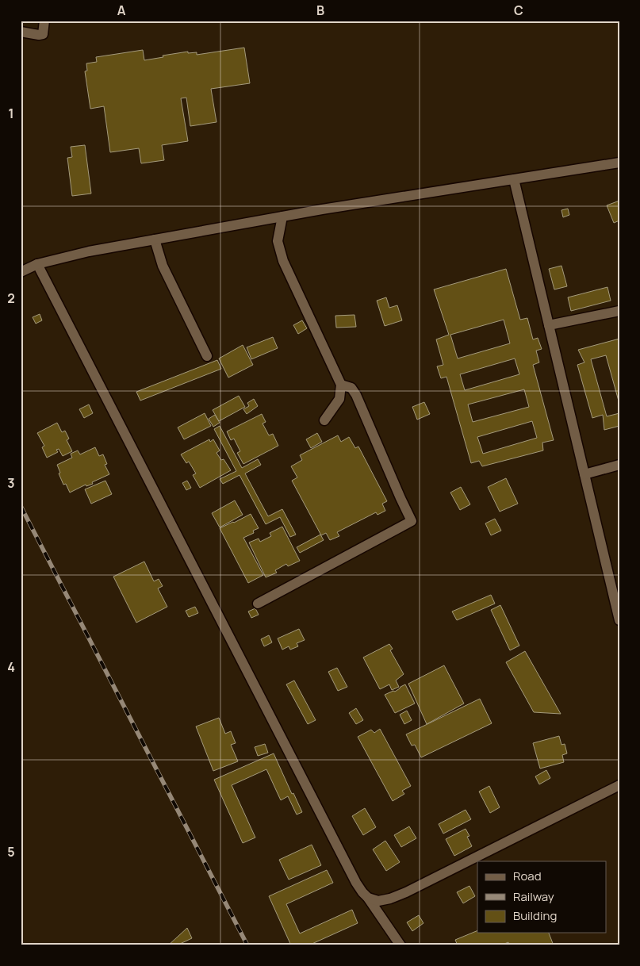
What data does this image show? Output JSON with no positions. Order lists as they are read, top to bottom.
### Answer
{
  "legend": ["Road", "Railway", "Building"],
  "grid": {
    "columns": ["A", "B", "C"],
    "rows": [
      "1",
      "2",
      "3",
      "4",
      "5"
    ]
  }
}
